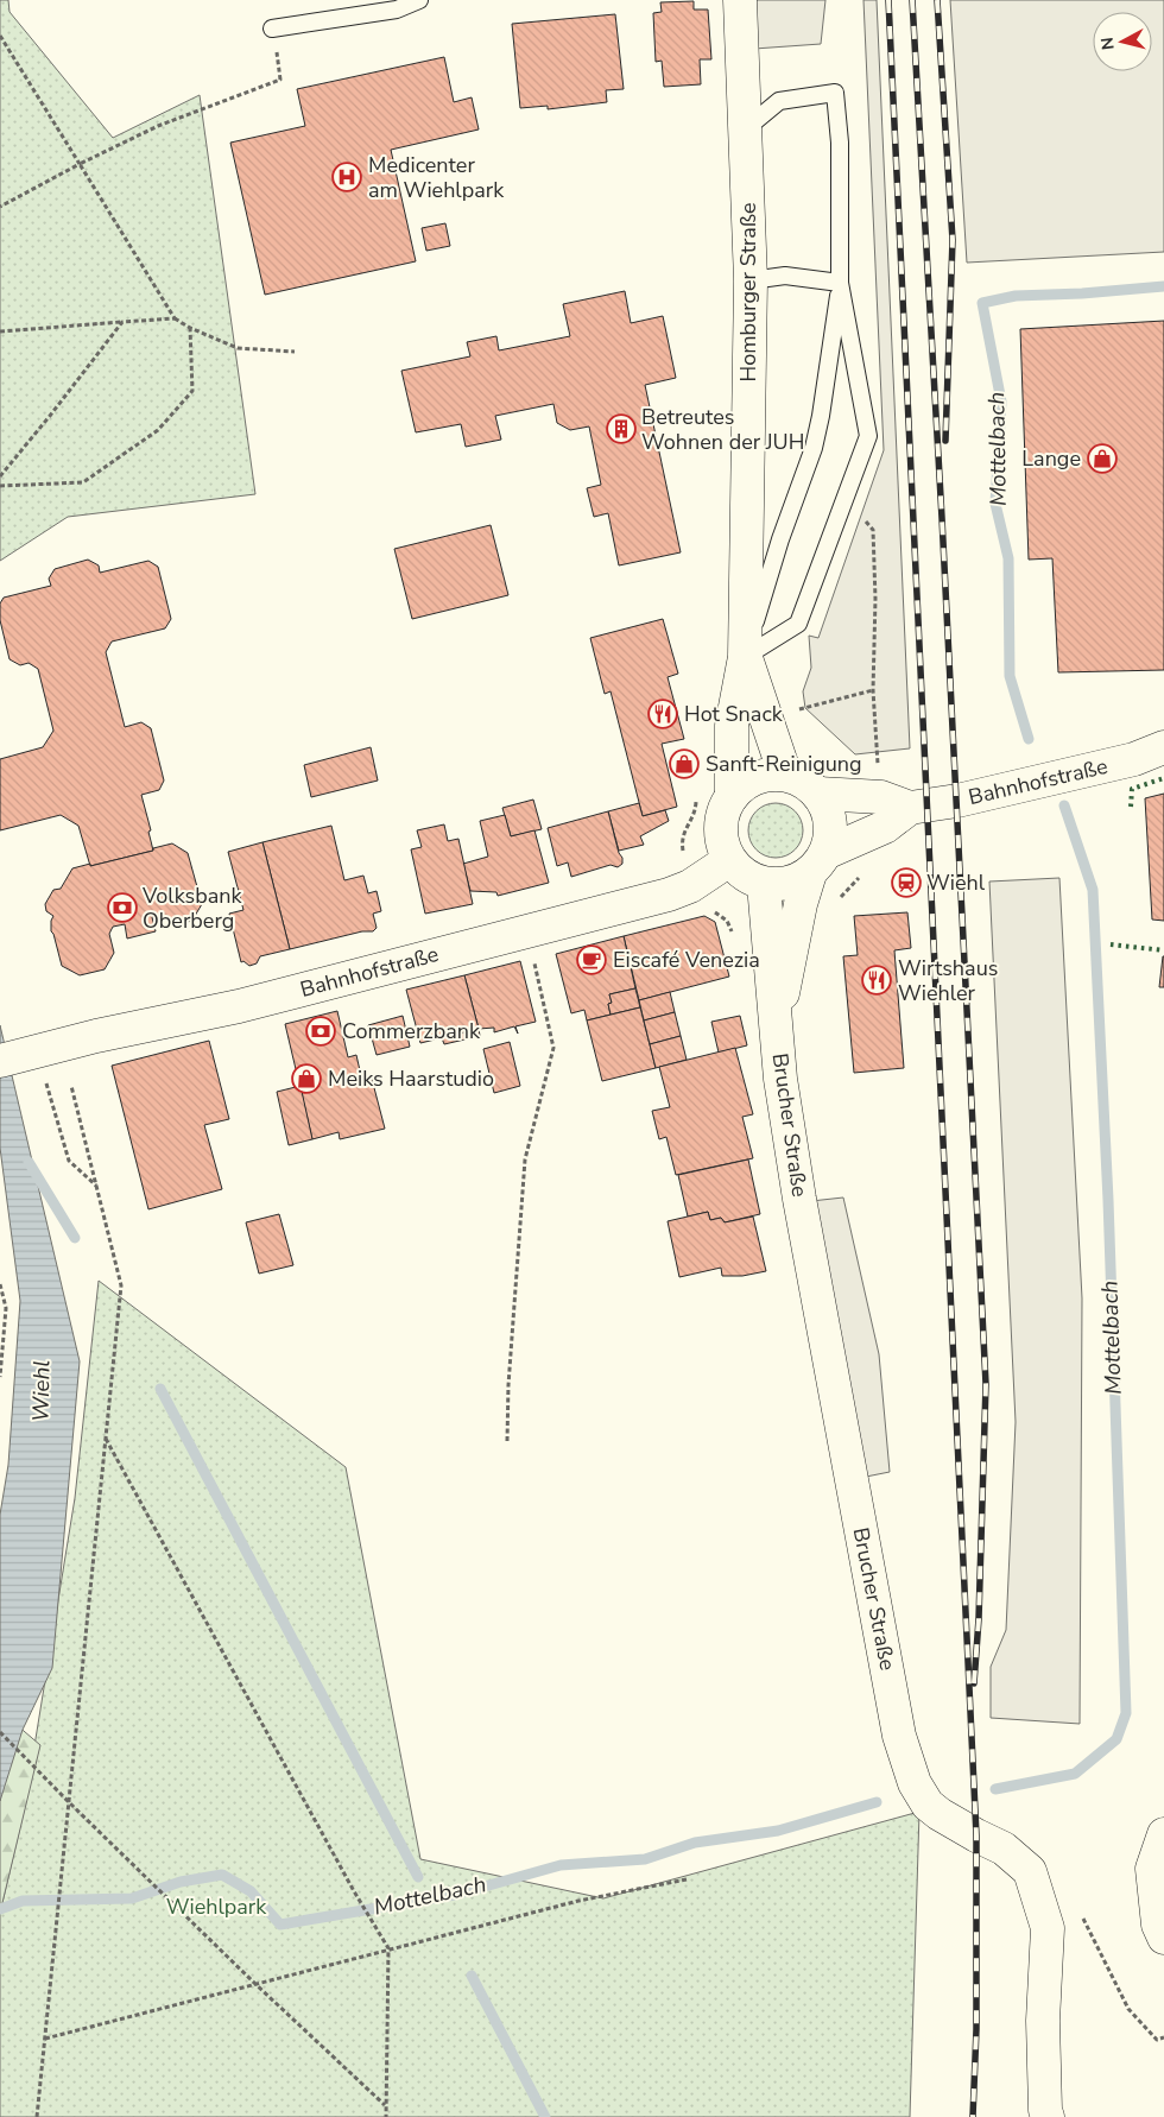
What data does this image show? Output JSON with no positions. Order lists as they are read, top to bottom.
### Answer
{
  "streets": {
    "street": ["Homburger Straße", "Bahnhofstraße", "Brucher Straße"]
  },
  "crossings": [
    ["Homburger Straße", "Bahnhofstraße"],
    ["Homburger Straße", "Brucher Straße"],
    ["Bahnhofstraße", "Brucher Straße"]
  ],
  "water": ["Mottelbach", "Wiehl"],
  "parks": ["Wiehlpark"],
  "places": {
    "hospital": ["Medicenter am Wiehlpark"],
    "building": ["Betreutes Wohnen der JUH"],
    "shop": ["Lange", "Sanft-Reinigung", "Meiks Haarstudio"],
    "restaurant": ["Hot Snack", "Wirtshaus Wiehler"],
    "station": ["Wiehl"],
    "bank": ["Volksbank Oberberg", "Commerzbank"],
    "cafe": ["Eiscafé Venezia"]
  },
  "north": "left"
}
